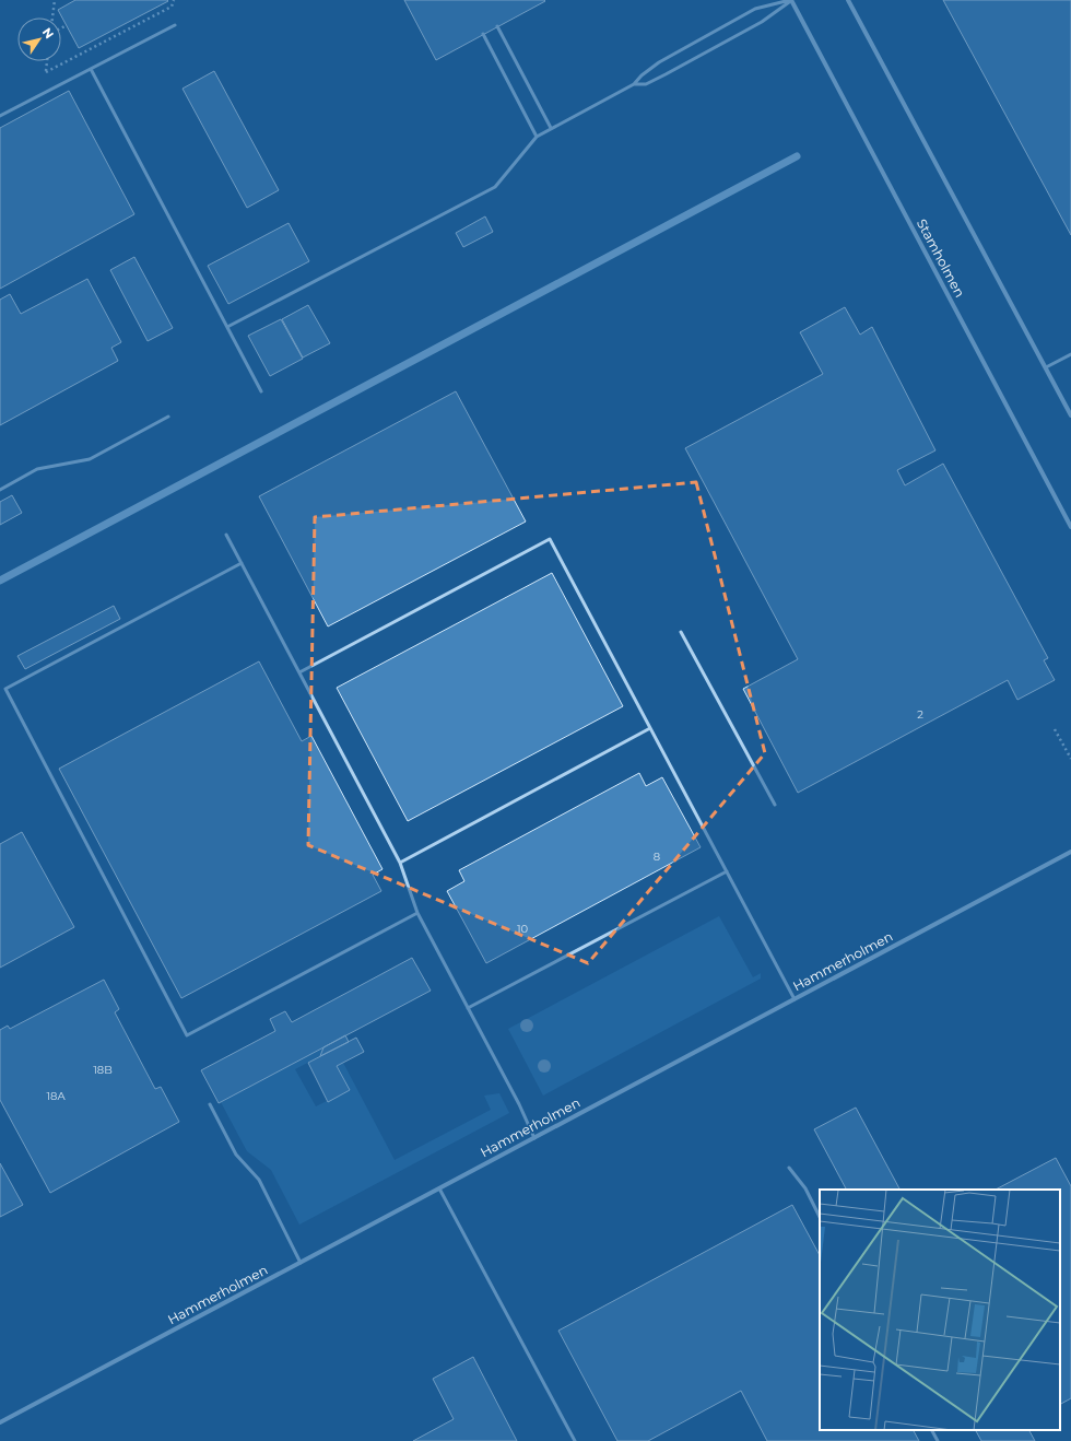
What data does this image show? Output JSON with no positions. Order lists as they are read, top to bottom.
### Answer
{
  "streets": {
    "street": ["Stamholmen", "Hammerholmen"]
  },
  "house_numbers": [
    "2",
    "8",
    "10",
    "18B",
    "18A"
  ],
  "north": "top right"
}
